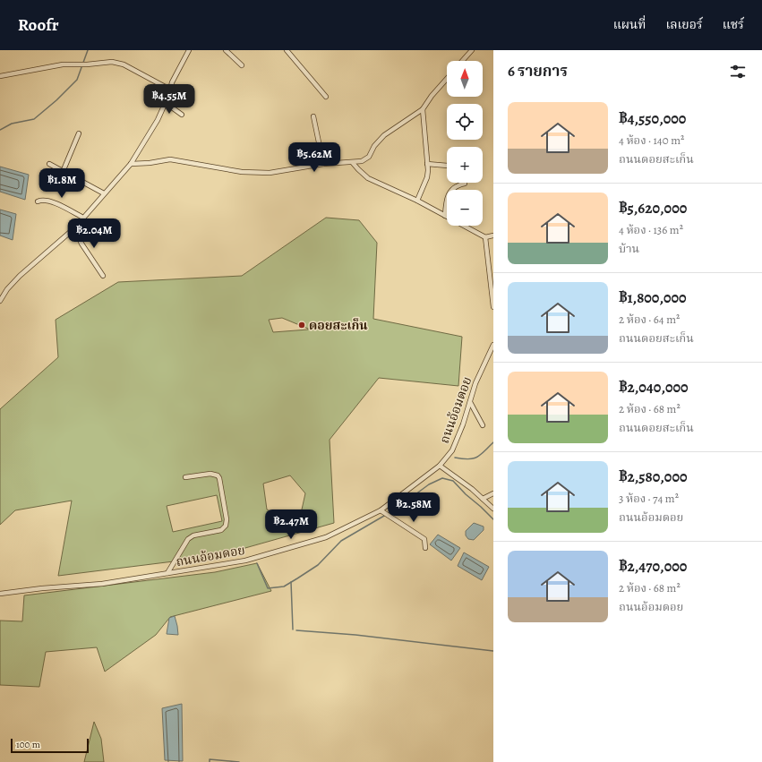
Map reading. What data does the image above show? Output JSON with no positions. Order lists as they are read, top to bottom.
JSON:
{
  "streets": {
    "street": ["ถนนอ้อมดอย"]
  },
  "places": ["ดอยสะเก็น"],
  "scale_bar": "100 m",
  "north": "top",
  "page": {
    "header": "Roofr",
    "nav": ["แผนที่", "เลเยอร์", "แชร์"],
    "heading": "6 รายการ",
    "map_buttons": ["+", "−"],
    "price": [
      "฿4.55M",
      "฿5.62M",
      "฿1.8M",
      "฿2.04M",
      "฿2.58M",
      "฿2.47M"
    ],
    "list": [
      {
        "name": "฿4,550,000",
        "note": "4 ห้อง · 140 m² · ถนนดอยสะเก็น"
      },
      {
        "name": "฿5,620,000",
        "note": "4 ห้อง · 136 m² · บ้าน"
      },
      {
        "name": "฿1,800,000",
        "note": "2 ห้อง · 64 m² · ถนนดอยสะเก็น"
      },
      {
        "name": "฿2,040,000",
        "note": "2 ห้อง · 68 m² · ถนนดอยสะเก็น"
      },
      {
        "name": "฿2,580,000",
        "note": "3 ห้อง · 74 m² · ถนนอ้อมดอย"
      },
      {
        "name": "฿2,470,000",
        "note": "2 ห้อง · 68 m² · ถนนอ้อมดอย"
      }
    ],
    "scale": "100 m"
  }
}
